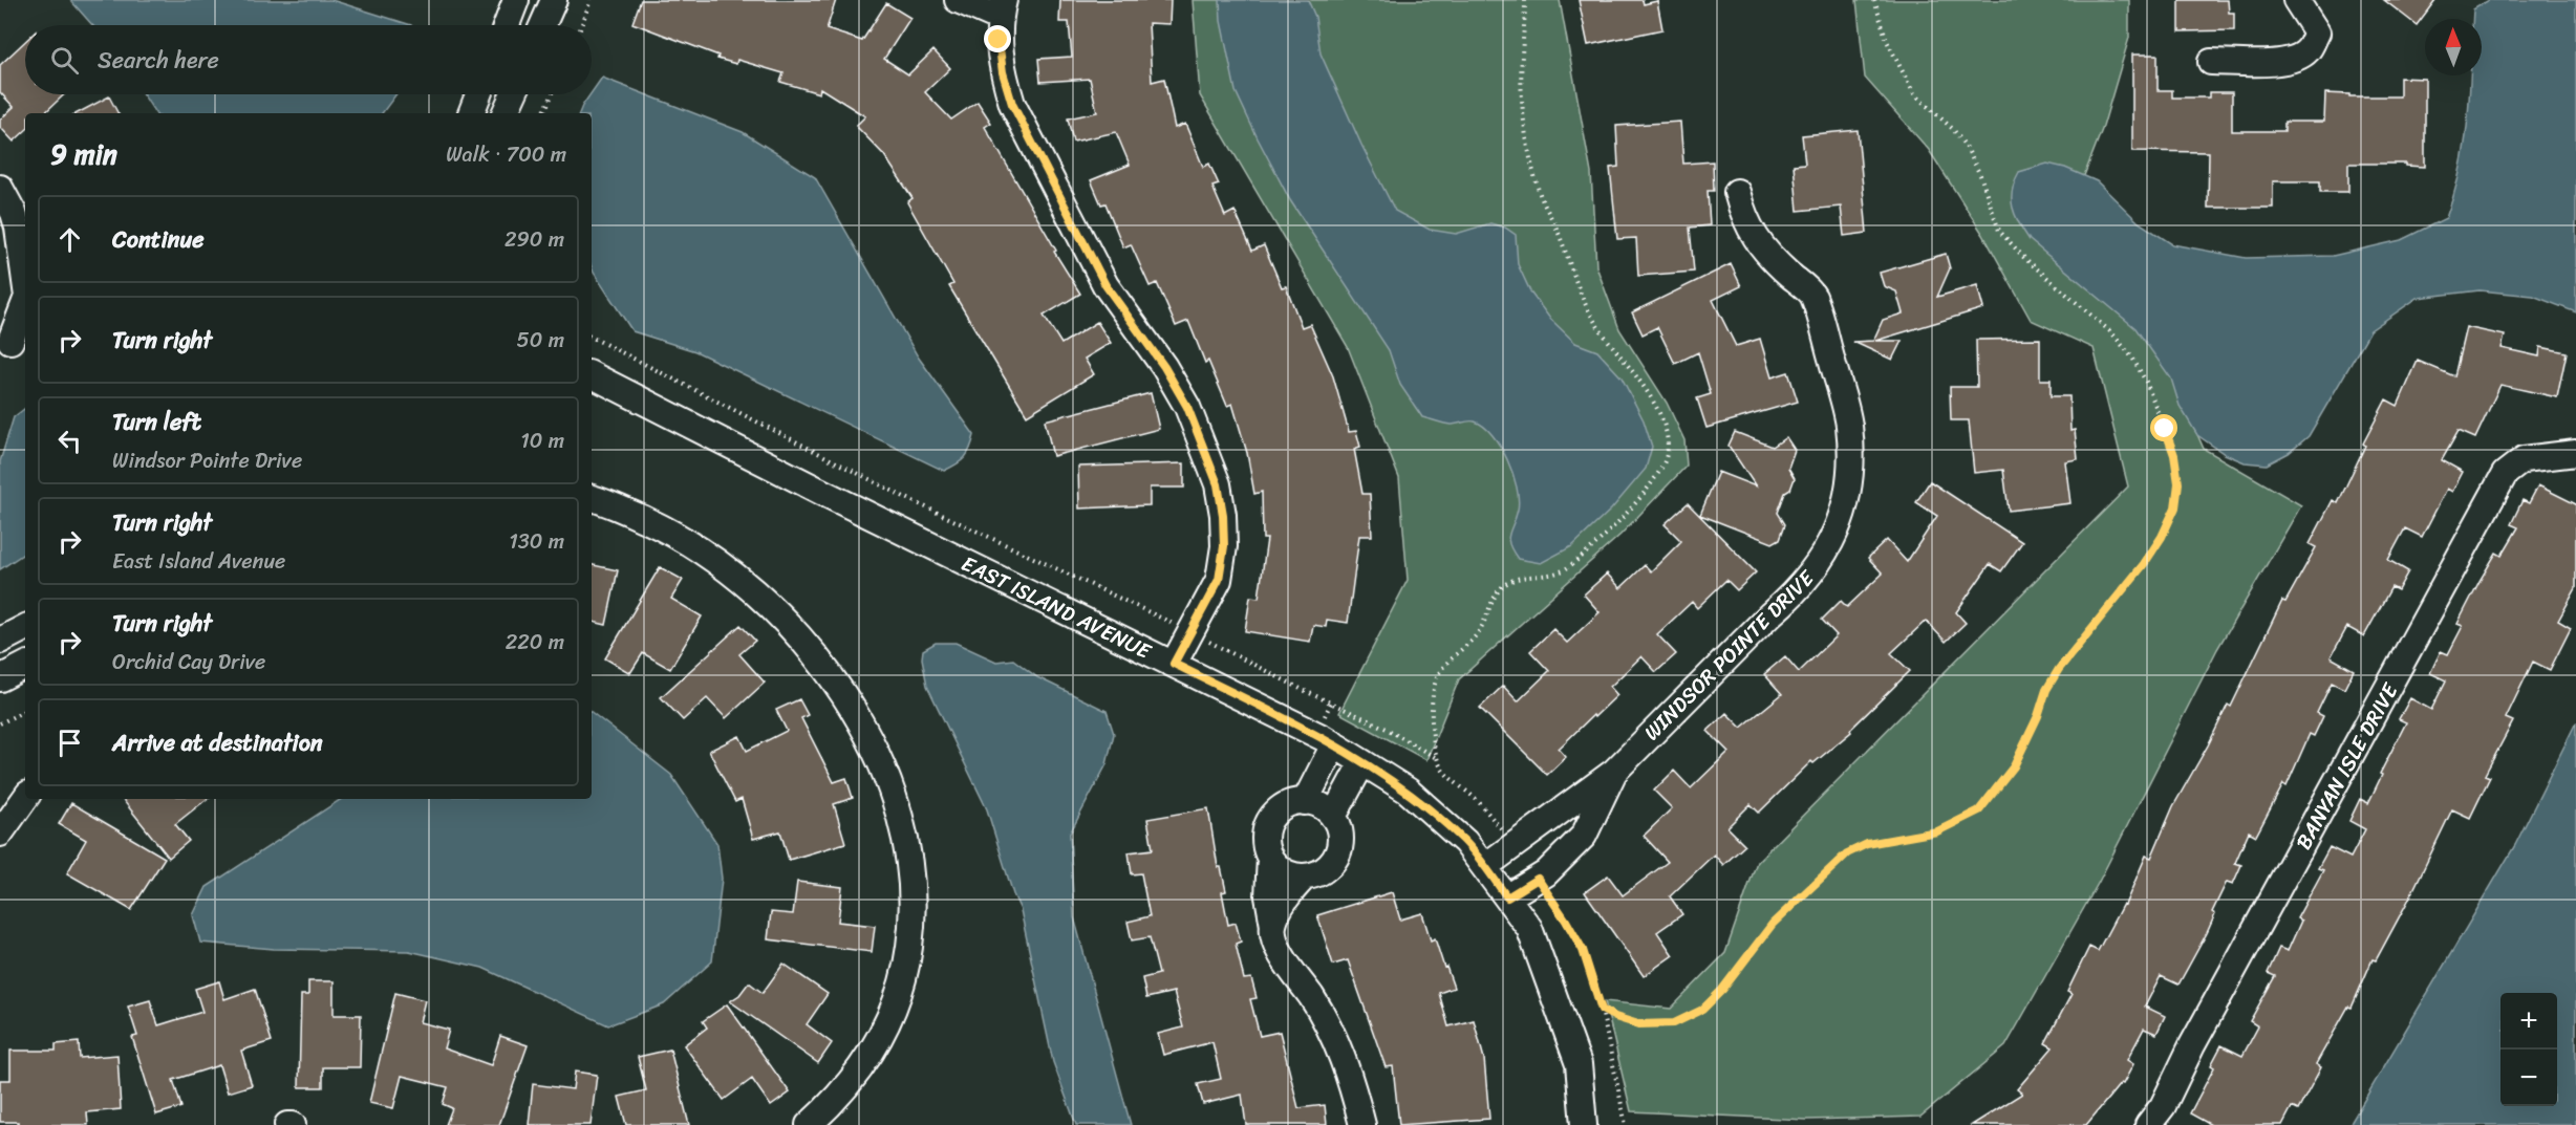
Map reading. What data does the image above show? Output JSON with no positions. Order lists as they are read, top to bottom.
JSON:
{
  "streets": {
    "street": ["EAST ISLAND AVENUE", "WINDSOR POINTE DRIVE", "BANYAN ISLE DRIVE"]
  },
  "crossings": [
    ["EAST ISLAND AVENUE", "WINDSOR POINTE DRIVE"]
  ],
  "north": "top",
  "page": {
    "search": "Search here",
    "heading": ["9 min", "Walk · 700 m"],
    "list": [
      ["Continue", "290 m"],
      ["Turn right", "50 m"],
      ["Turn left", "Windsor Pointe Drive", "10 m"],
      ["Turn right", "East Island Avenue", "130 m"],
      ["Turn right", "Orchid Cay Drive", "220 m"],
      "Arrive at destination"
    ],
    "map_buttons": ["+", "−"]
  }
}
